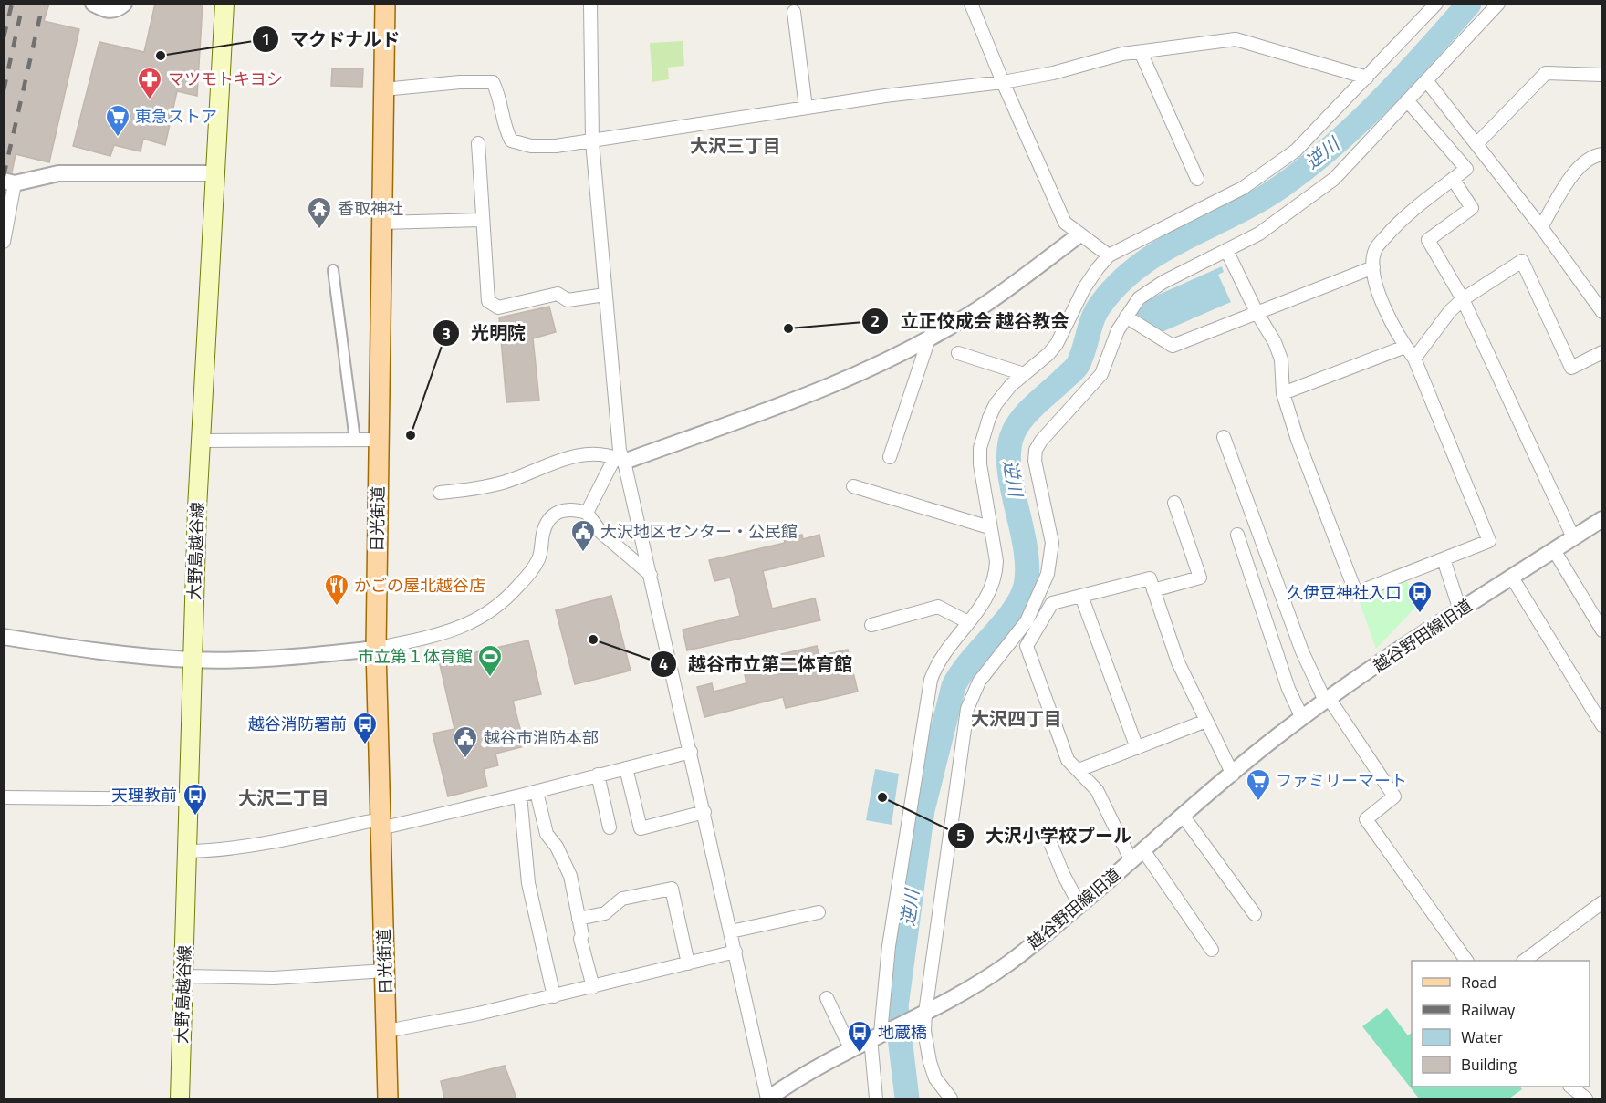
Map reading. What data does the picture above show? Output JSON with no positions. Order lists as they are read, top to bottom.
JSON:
{
  "streets": {
    "main road": ["日光街道", "大野島越谷線"],
    "street": ["越谷野田線旧道"]
  },
  "districts": ["大沢三丁目", "大沢四丁目", "大沢二丁目"],
  "water": ["逆川"],
  "places": {
    "other": [
      "マクドナルド",
      "立正佼成会 越谷教会",
      "光明院",
      "越谷市立第二体育館",
      "大沢小学校プール"
    ],
    "pharmacy": ["マツモトキヨシ"],
    "supermarket": ["東急ストア", "ファミリーマート"],
    "temple": ["香取神社"],
    "public building": ["大沢地区センター・公民館", "越谷市消防本部"],
    "restaurant": ["かごの屋北越谷店"],
    "bus stop": [
      "久伊豆神社入口",
      "越谷消防署前",
      "天理教前",
      "地蔵橋"
    ],
    "sports": ["市立第１体育館"]
  },
  "legend": [
    "Road",
    "Railway",
    "Water",
    "Building"
  ]
}
